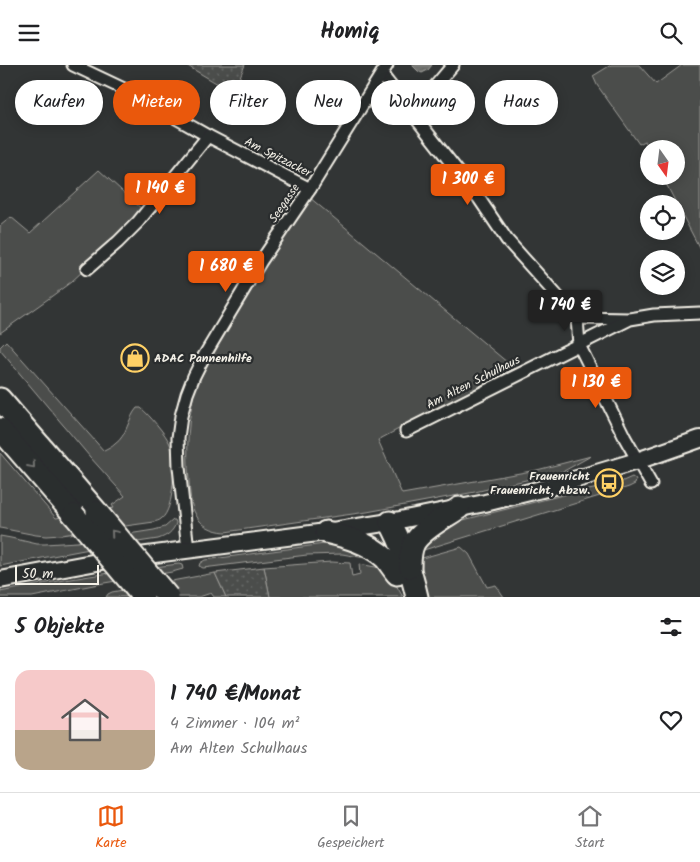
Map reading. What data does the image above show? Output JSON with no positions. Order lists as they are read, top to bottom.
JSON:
{
  "streets": {
    "street": ["Am Spitzacker", "Seegasse", "Am Alten Schulhaus"]
  },
  "crossings": [
    ["Am Spitzacker", "Seegasse"]
  ],
  "places": {
    "shop": ["ADAC Pannenhilfe"],
    "bus stop": ["Frauenricht Frauenricht, Abzw."]
  },
  "scale_bar": "50 m",
  "north": "bottom",
  "page": {
    "header": "Homiq",
    "chip": [
      "Kaufen",
      "Mieten",
      "Filter",
      "Neu",
      "Wohnung",
      "Haus"
    ],
    "price": [
      "1 300 €",
      "1 140 €",
      "1 680 €",
      "1 740 €",
      "1 130 €"
    ],
    "scale": "50 m",
    "heading": "5 Objekte",
    "list": [
      {
        "name": "1 740 €/Monat",
        "note": "4 Zimmer · 104 m² · Am Alten Schulhaus"
      }
    ],
    "tabs": ["Karte", "Gespeichert", "Start"]
  }
}
